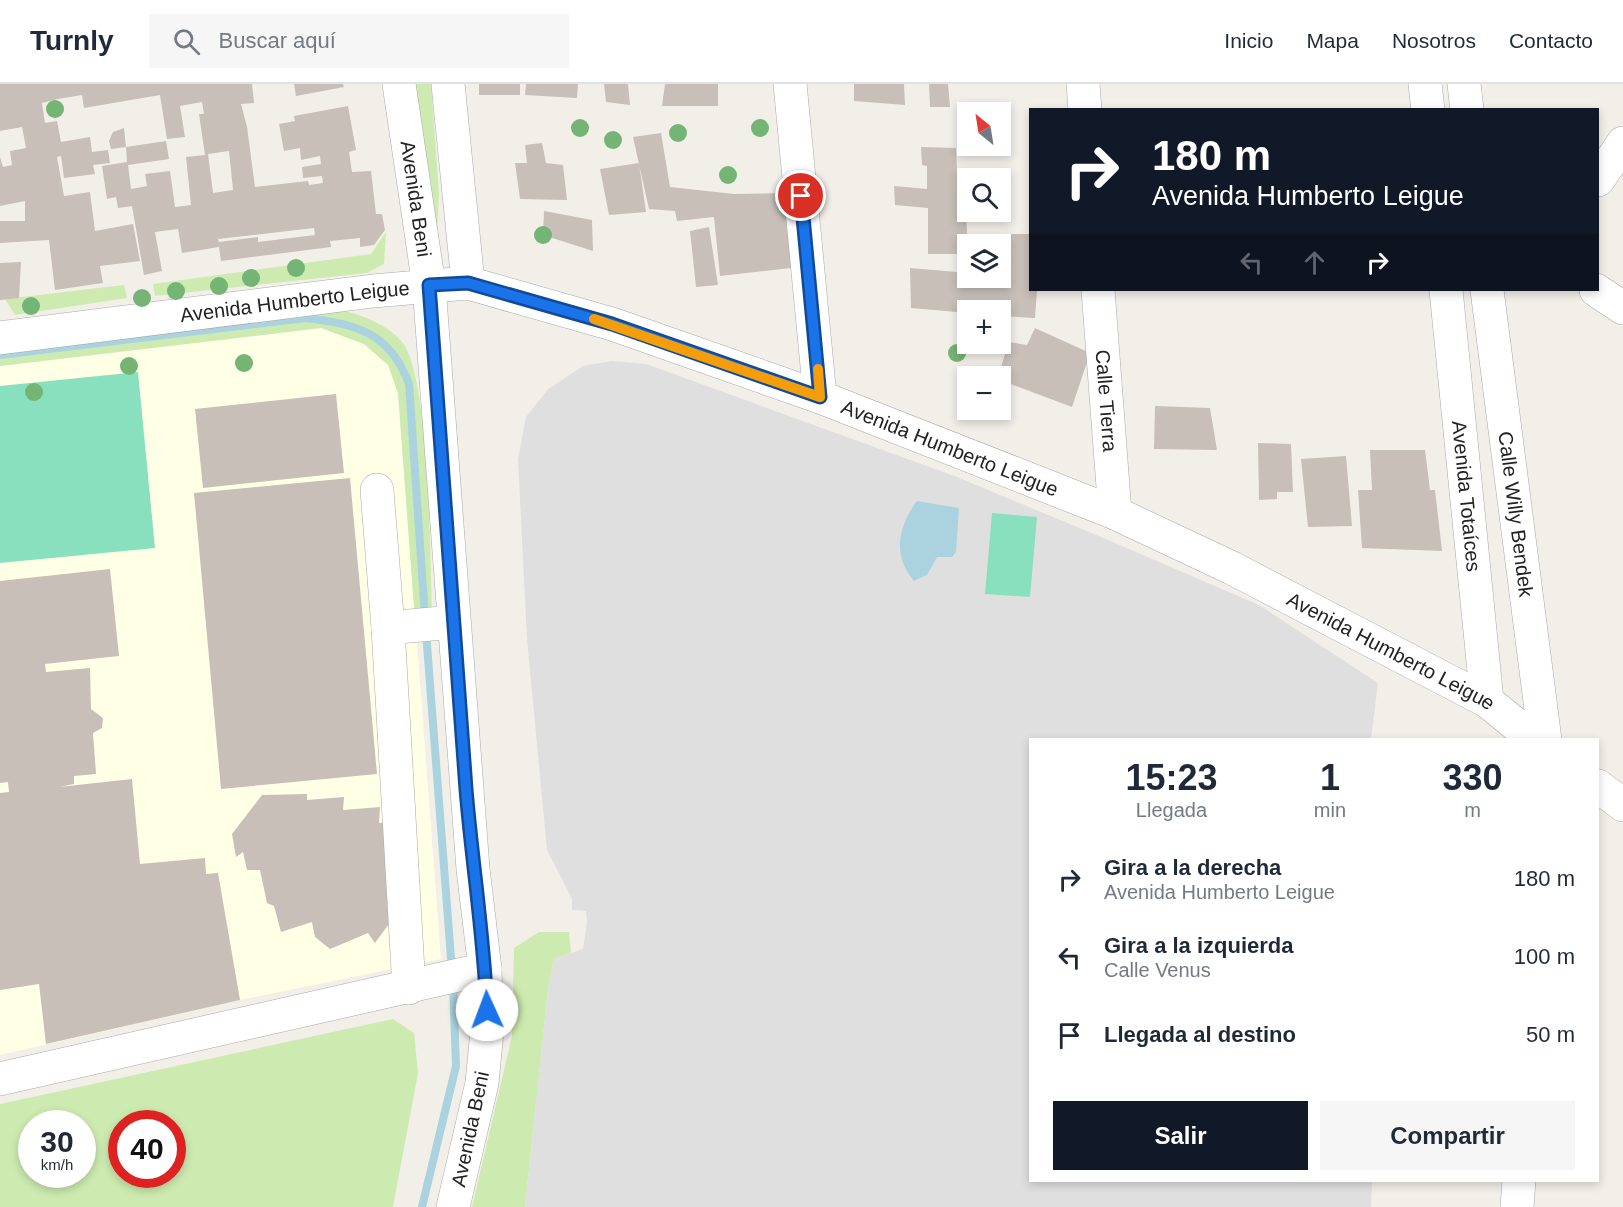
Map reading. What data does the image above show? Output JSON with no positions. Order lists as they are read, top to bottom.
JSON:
{
  "streets": {
    "street": [
      "Avenida Beni",
      "Avenida Humberto Leigue",
      "Calle Tierra",
      "Avenida Totaíces",
      "Calle Willy Bendek"
    ]
  },
  "crossings": [
    ["Avenida Beni", "Avenida Humberto Leigue"],
    ["Avenida Humberto Leigue", "Calle Tierra"],
    ["Avenida Humberto Leigue", "Avenida Totaíces"]
  ],
  "north": "top left",
  "page": {
    "header": "Turnly",
    "search": "Buscar aquí",
    "nav": [
      "Inicio",
      "Mapa",
      "Nosotros",
      "Contacto"
    ],
    "map_buttons": ["+", "−"],
    "turn": ["180 m", "Avenida Humberto Leigue"],
    "eta": [
      "15:23",
      "Llegada",
      "1",
      "min",
      "330",
      "m"
    ],
    "list": [
      {
        "name": "Gira a la derecha",
        "note": "Avenida Humberto Leigue",
        "value": "180 m"
      },
      {
        "name": "Gira a la izquierda",
        "note": "Calle Venus",
        "value": "100 m"
      },
      {
        "name": "Llegada al destino",
        "value": "50 m"
      }
    ],
    "buttons": ["Salir", "Compartir"],
    "speed": "30 km/h",
    "limit": "40"
  }
}
